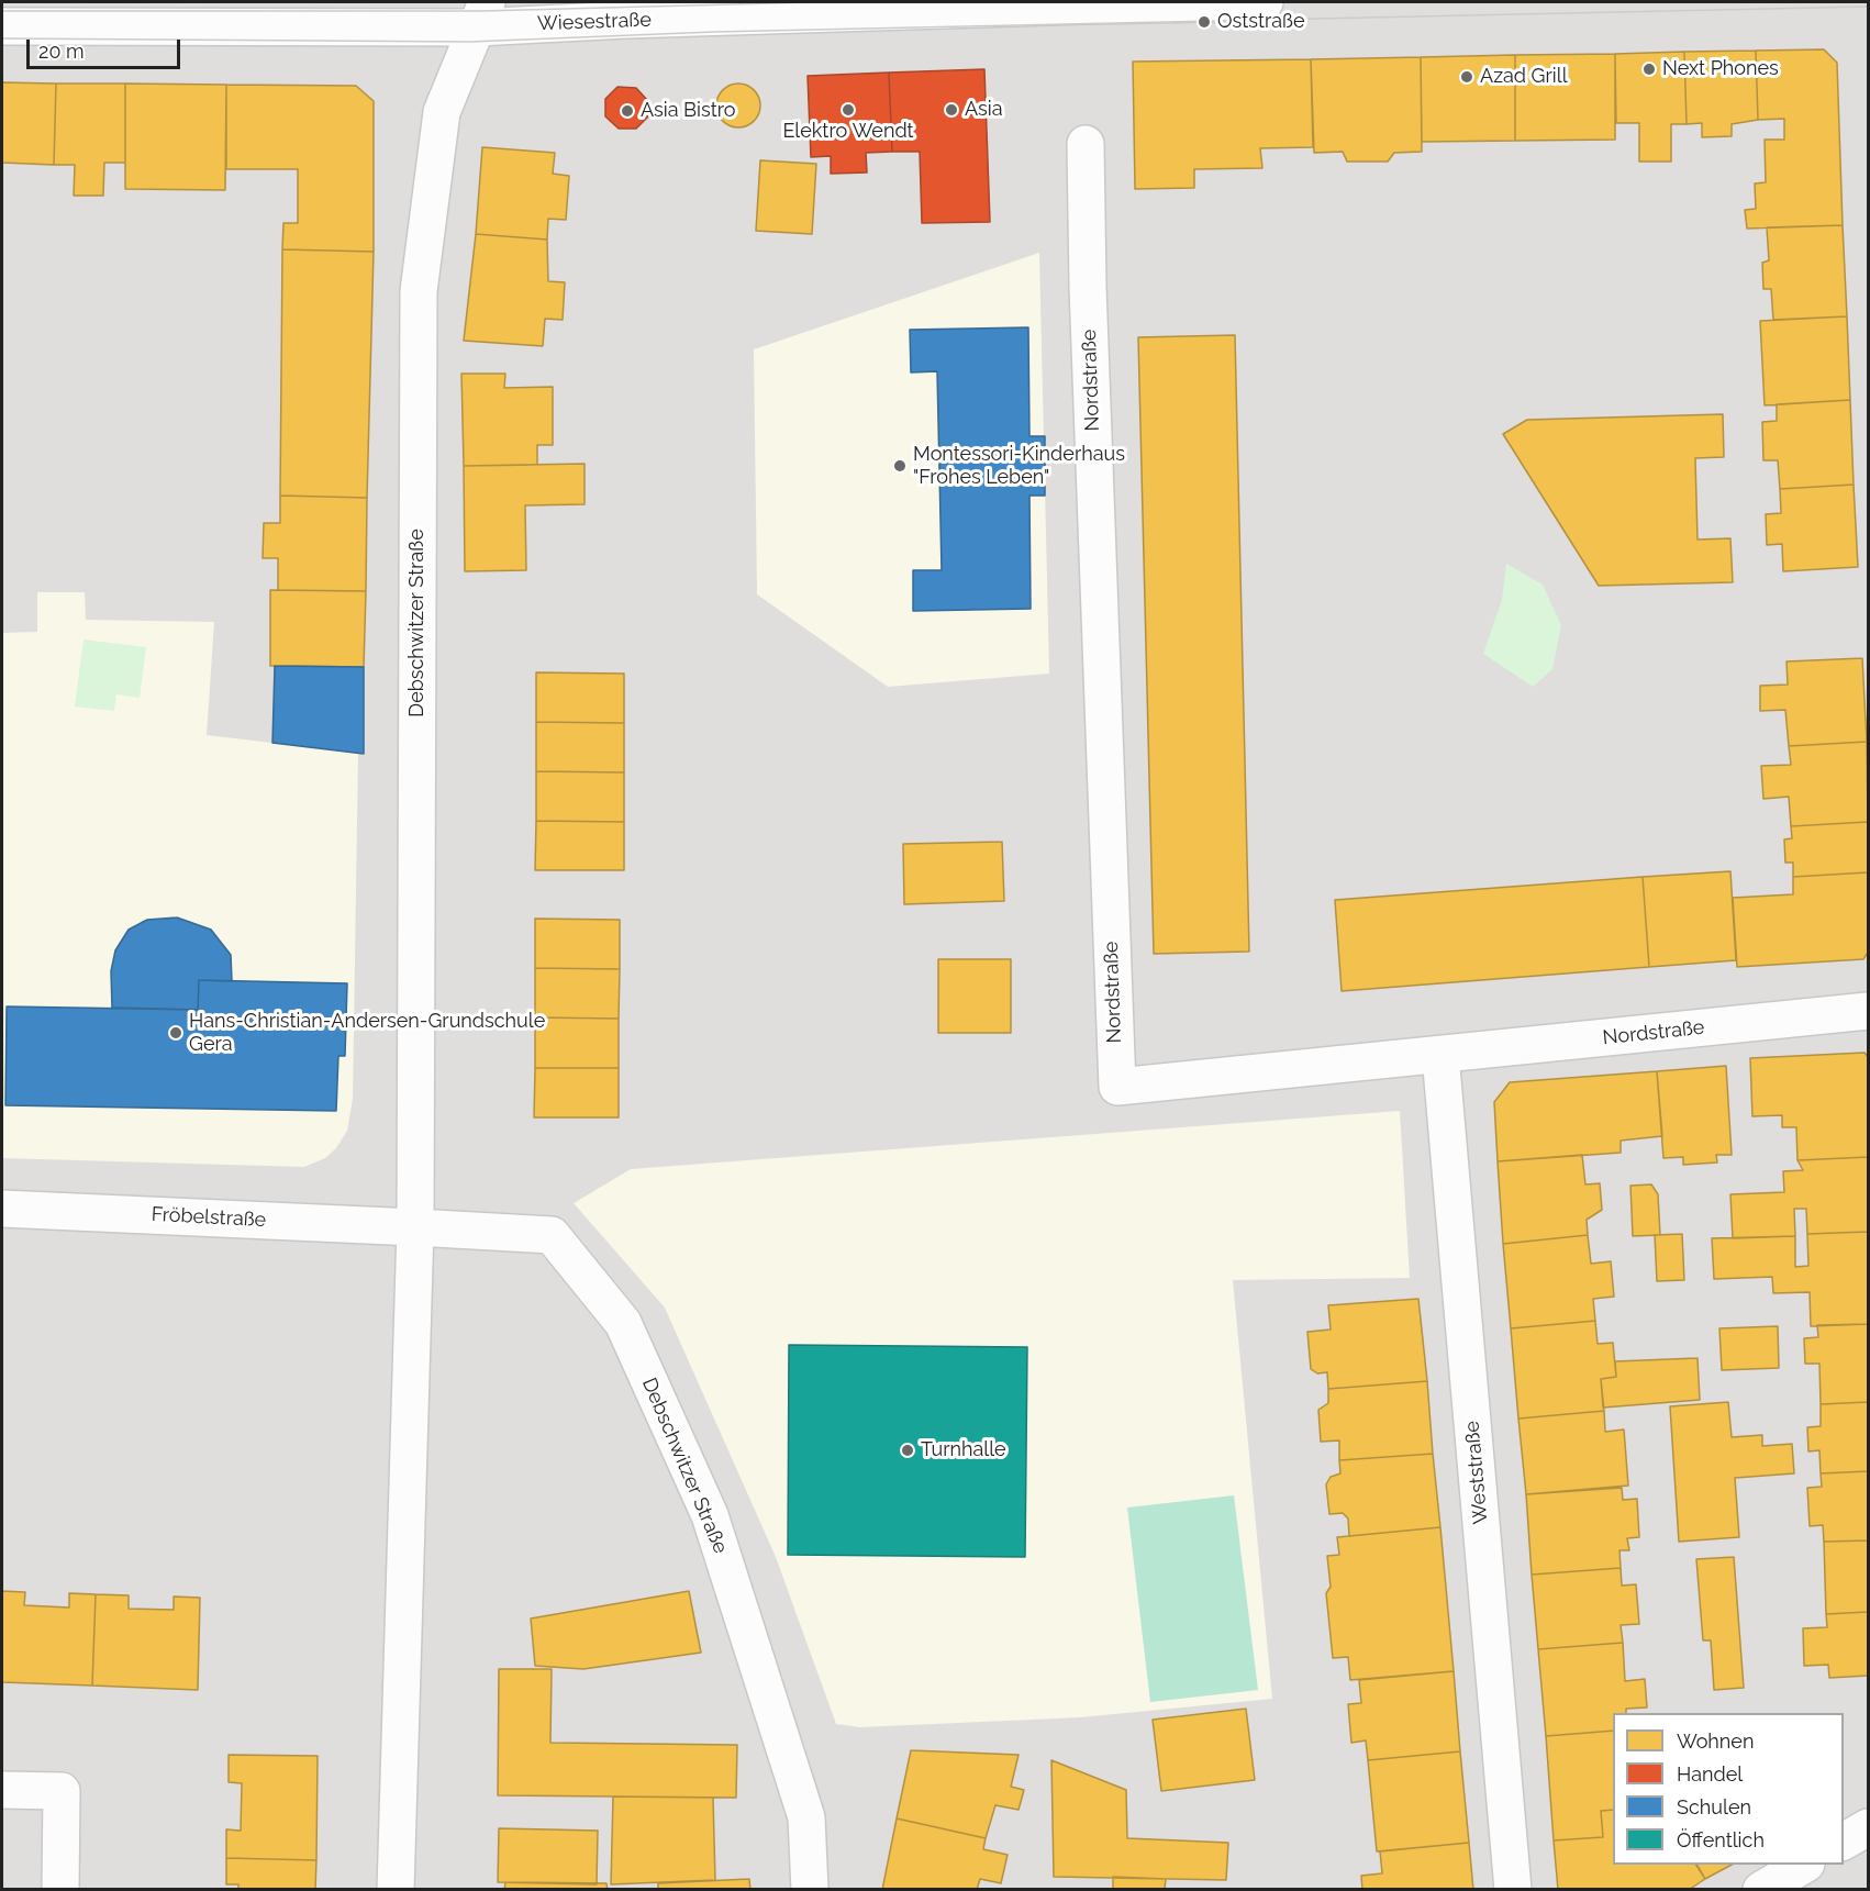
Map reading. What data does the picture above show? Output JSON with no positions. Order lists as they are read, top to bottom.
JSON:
{
  "streets": {
    "street": [
      "Wiesestraße",
      "Nordstraße",
      "Debschwitzer Straße",
      "Fröbelstraße",
      "Weststraße"
    ]
  },
  "crossings": [
    ["Wiesestraße", "Debschwitzer Straße"],
    ["Nordstraße", "Weststraße"],
    ["Debschwitzer Straße", "Fröbelstraße"]
  ],
  "places": [
    "Oststraße",
    "Next Phones",
    "Azad Grill",
    "Elektro Wendt",
    "Asia",
    "Asia Bistro",
    "Montessori-Kinderhaus \"Frohes Leben\"",
    "Hans-Christian-Andersen-Grundschule Gera",
    "Turnhalle"
  ],
  "legend": [
    "Wohnen",
    "Handel",
    "Schulen",
    "Öffentlich"
  ],
  "scale_bar": "20 m"
}
